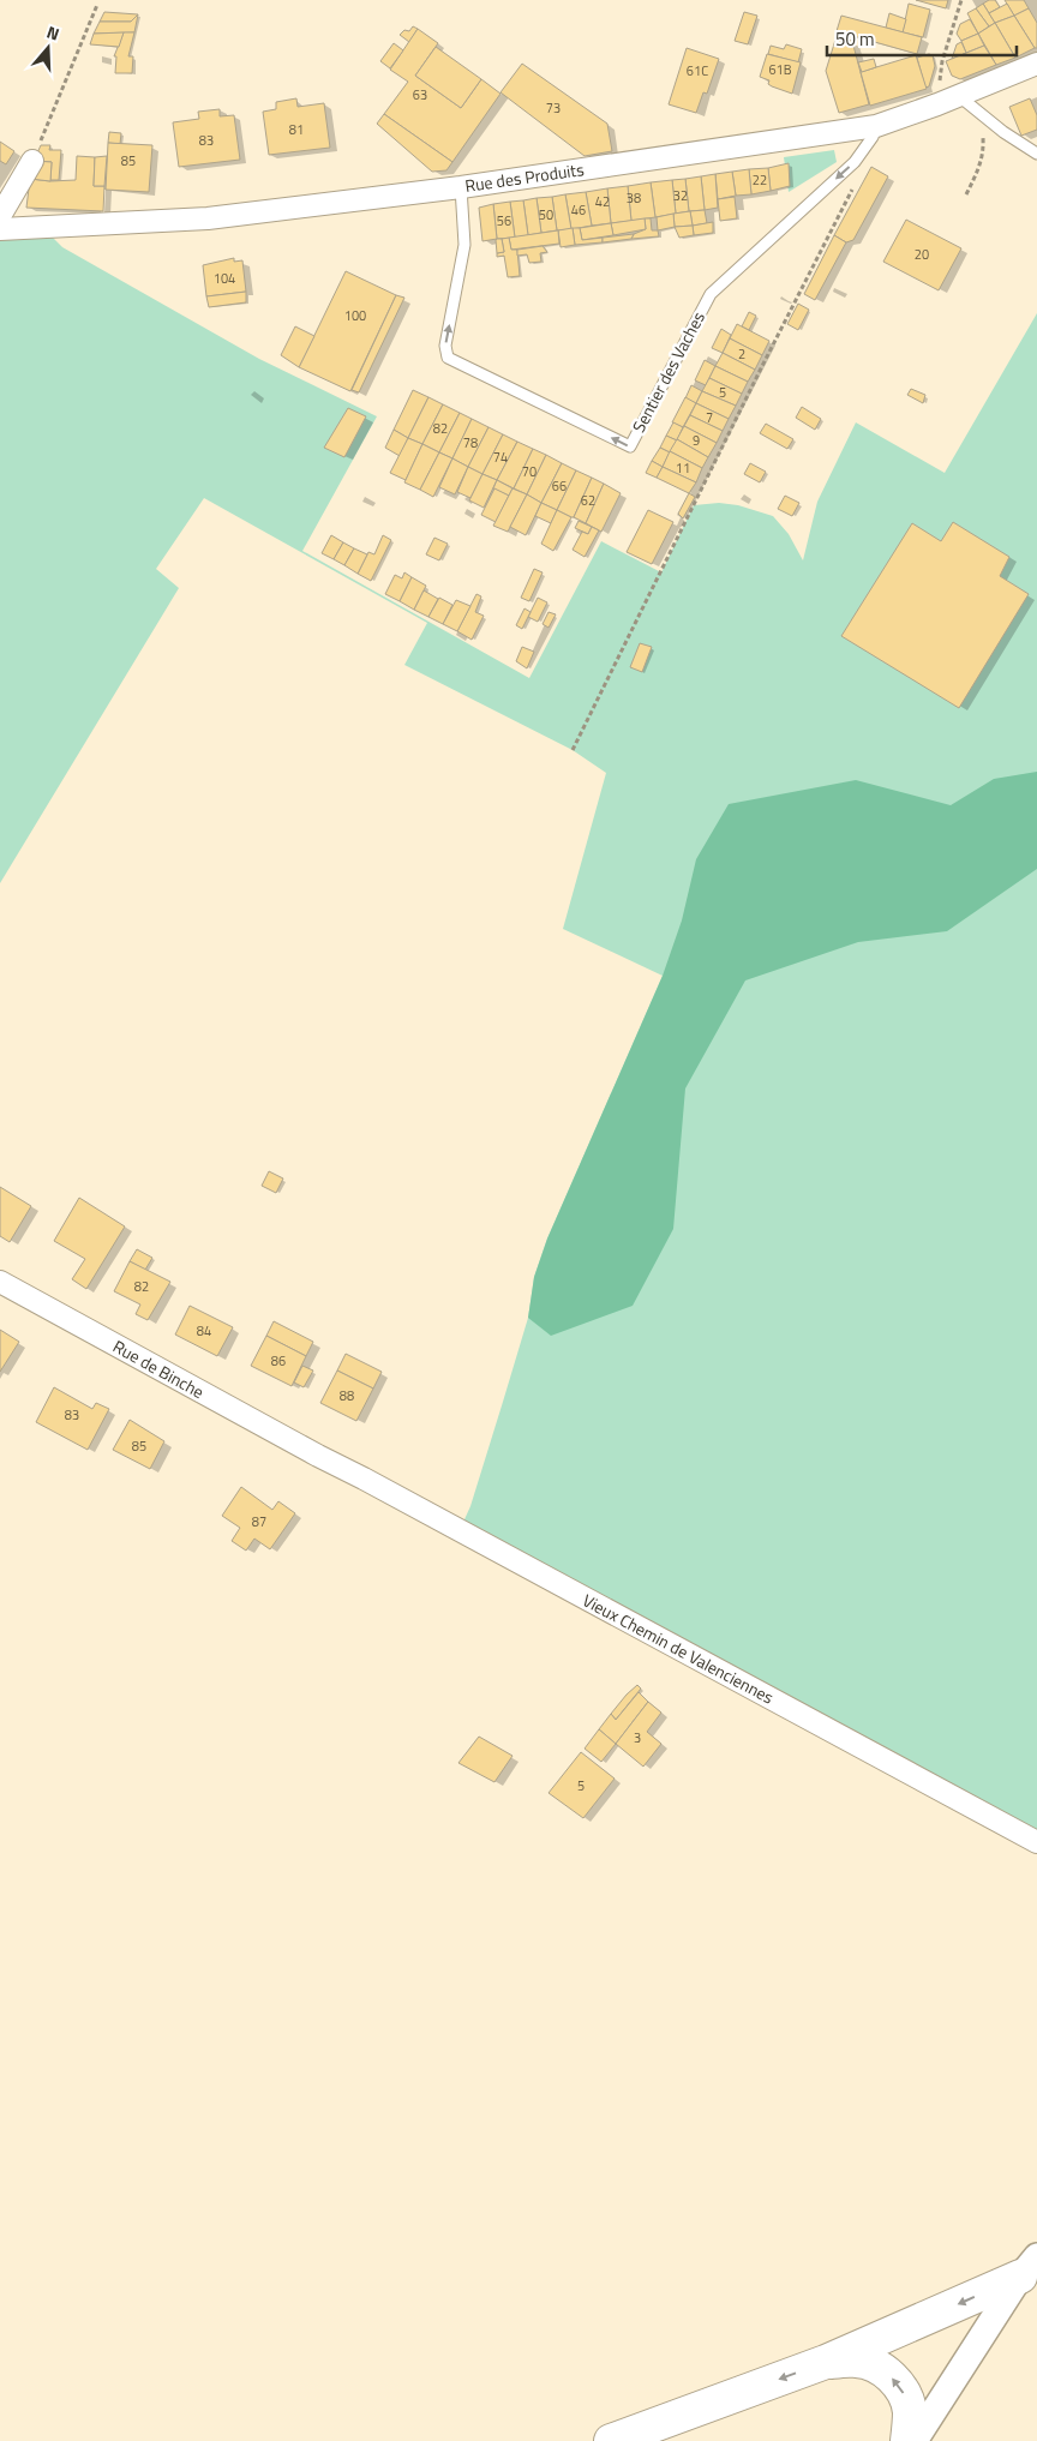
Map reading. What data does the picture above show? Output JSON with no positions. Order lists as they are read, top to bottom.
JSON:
{
  "streets": {
    "street": ["Rue des Produits", "Rue de Binche", "Vieux Chemin de Valenciennes"],
    "lane": ["Sentier des Vaches"]
  },
  "crossings": [
    ["Rue des Produits", "Sentier des Vaches"],
    ["Rue de Binche", "Vieux Chemin de Valenciennes"]
  ],
  "house_numbers": [
    "61B",
    "61C",
    "63",
    "73",
    "81",
    "83",
    "85",
    "22",
    "32",
    "38",
    "42",
    "46",
    "50",
    "56",
    "20",
    "104",
    "100",
    "2",
    "5",
    "7",
    "82",
    "9",
    "78",
    "74",
    "11",
    "70",
    "66",
    "62",
    "82",
    "84",
    "86",
    "88",
    "83",
    "85",
    "87",
    "3",
    "5"
  ],
  "scale_bar": "50 m",
  "north": "top"
}
